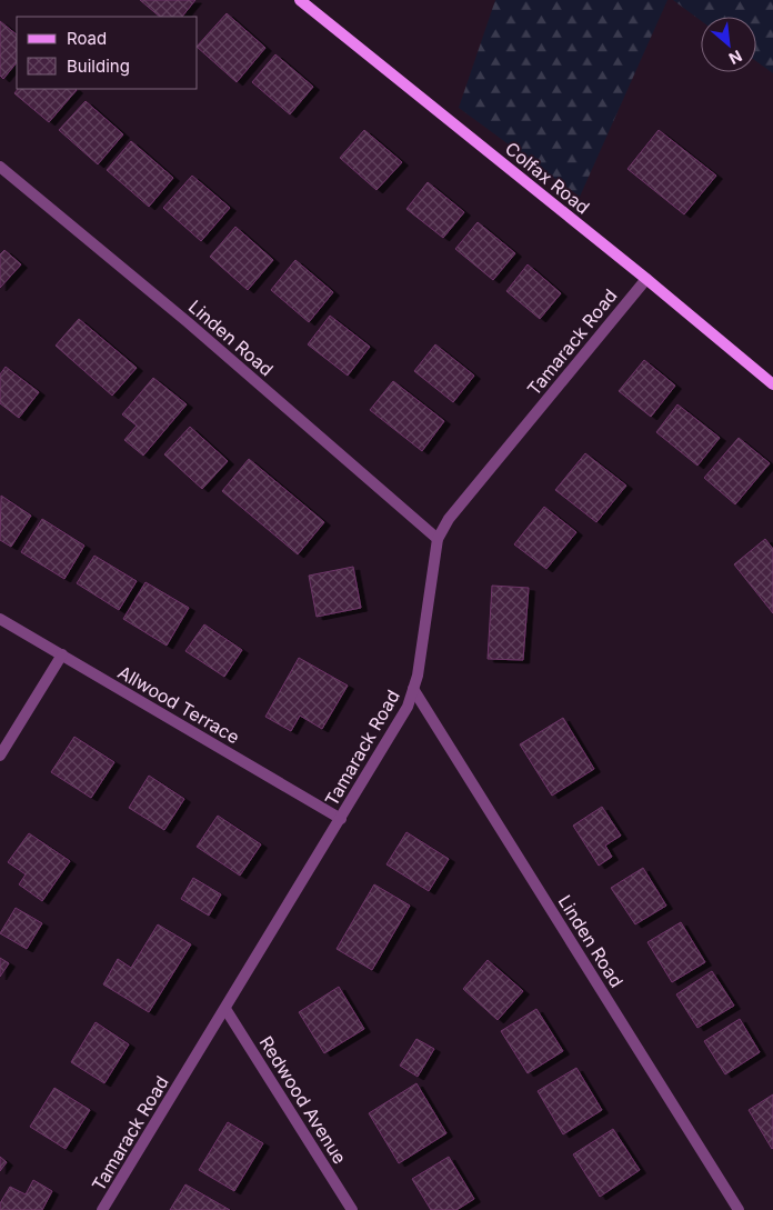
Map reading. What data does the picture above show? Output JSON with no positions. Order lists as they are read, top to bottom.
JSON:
{
  "streets": {
    "main road": ["Colfax Road"],
    "street": [
      "Linden Road",
      "Tamarack Road",
      "Allwood Terrace",
      "Redwood Avenue"
    ]
  },
  "crossings": [
    ["Colfax Road", "Tamarack Road"],
    ["Linden Road", "Tamarack Road"],
    ["Tamarack Road", "Allwood Terrace"],
    ["Tamarack Road", "Redwood Avenue"]
  ],
  "legend": ["Road", "Building"],
  "north": "bottom right"
}
